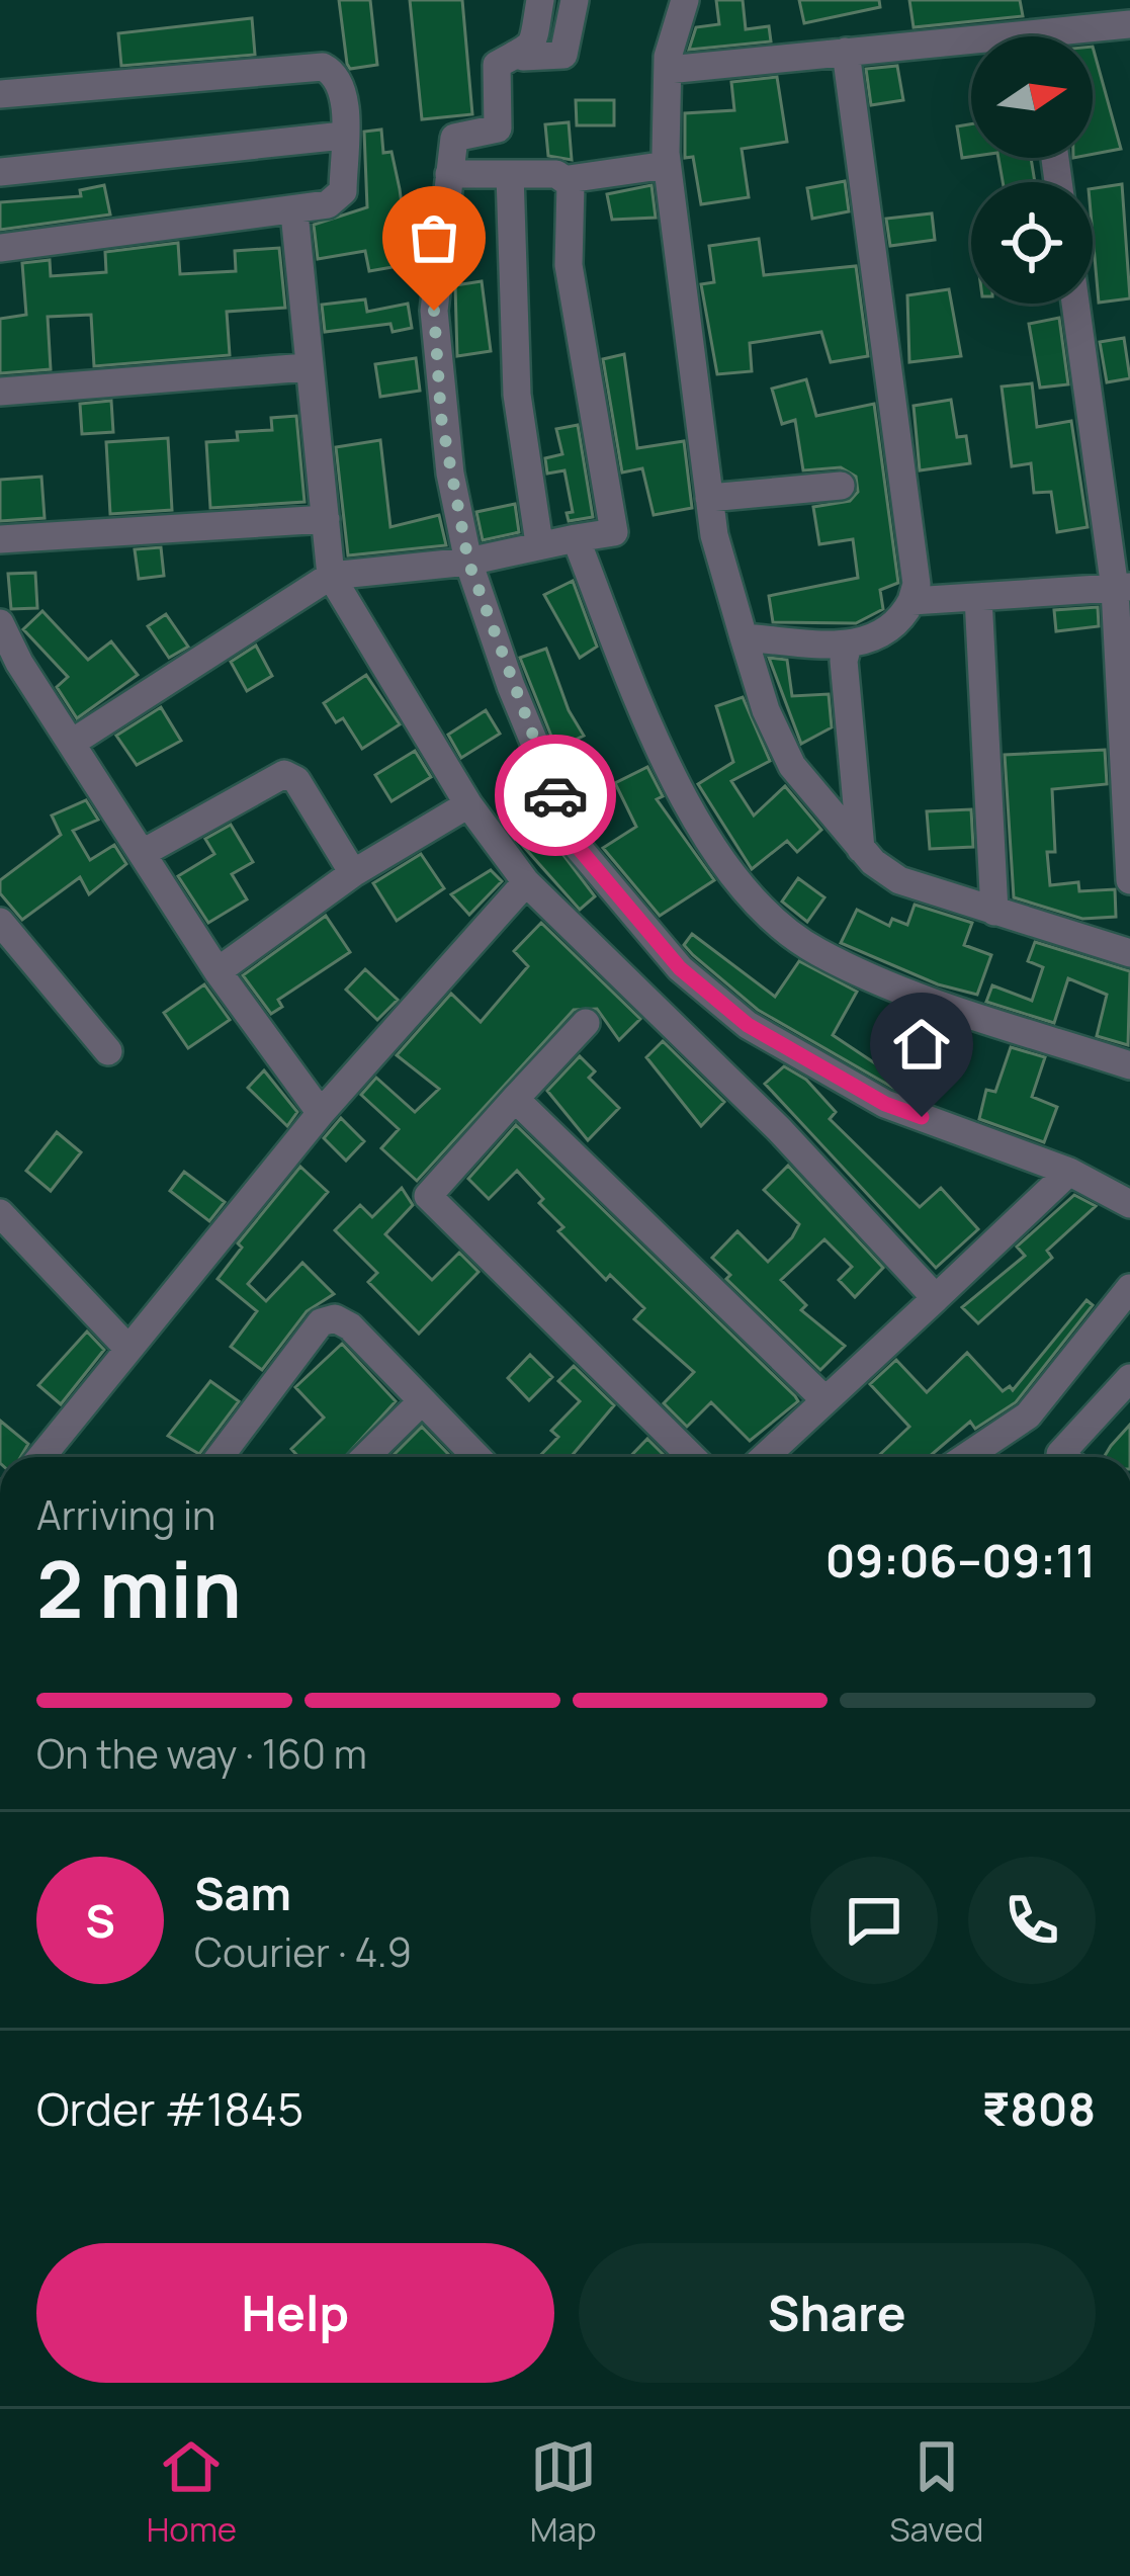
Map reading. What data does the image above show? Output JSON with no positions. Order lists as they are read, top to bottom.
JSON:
{
  "north": "right",
  "page": {
    "heading": ["2 min", "Arriving in", "09:06–09:11"],
    "panel": [
      "Sam",
      "Courier · 4.9",
      "Order #1845",
      "₹808"
    ],
    "bar": "On the way · 160 m",
    "round": "S",
    "buttons": ["Help", "Share"],
    "tabs": ["Home", "Map", "Saved"]
  }
}
